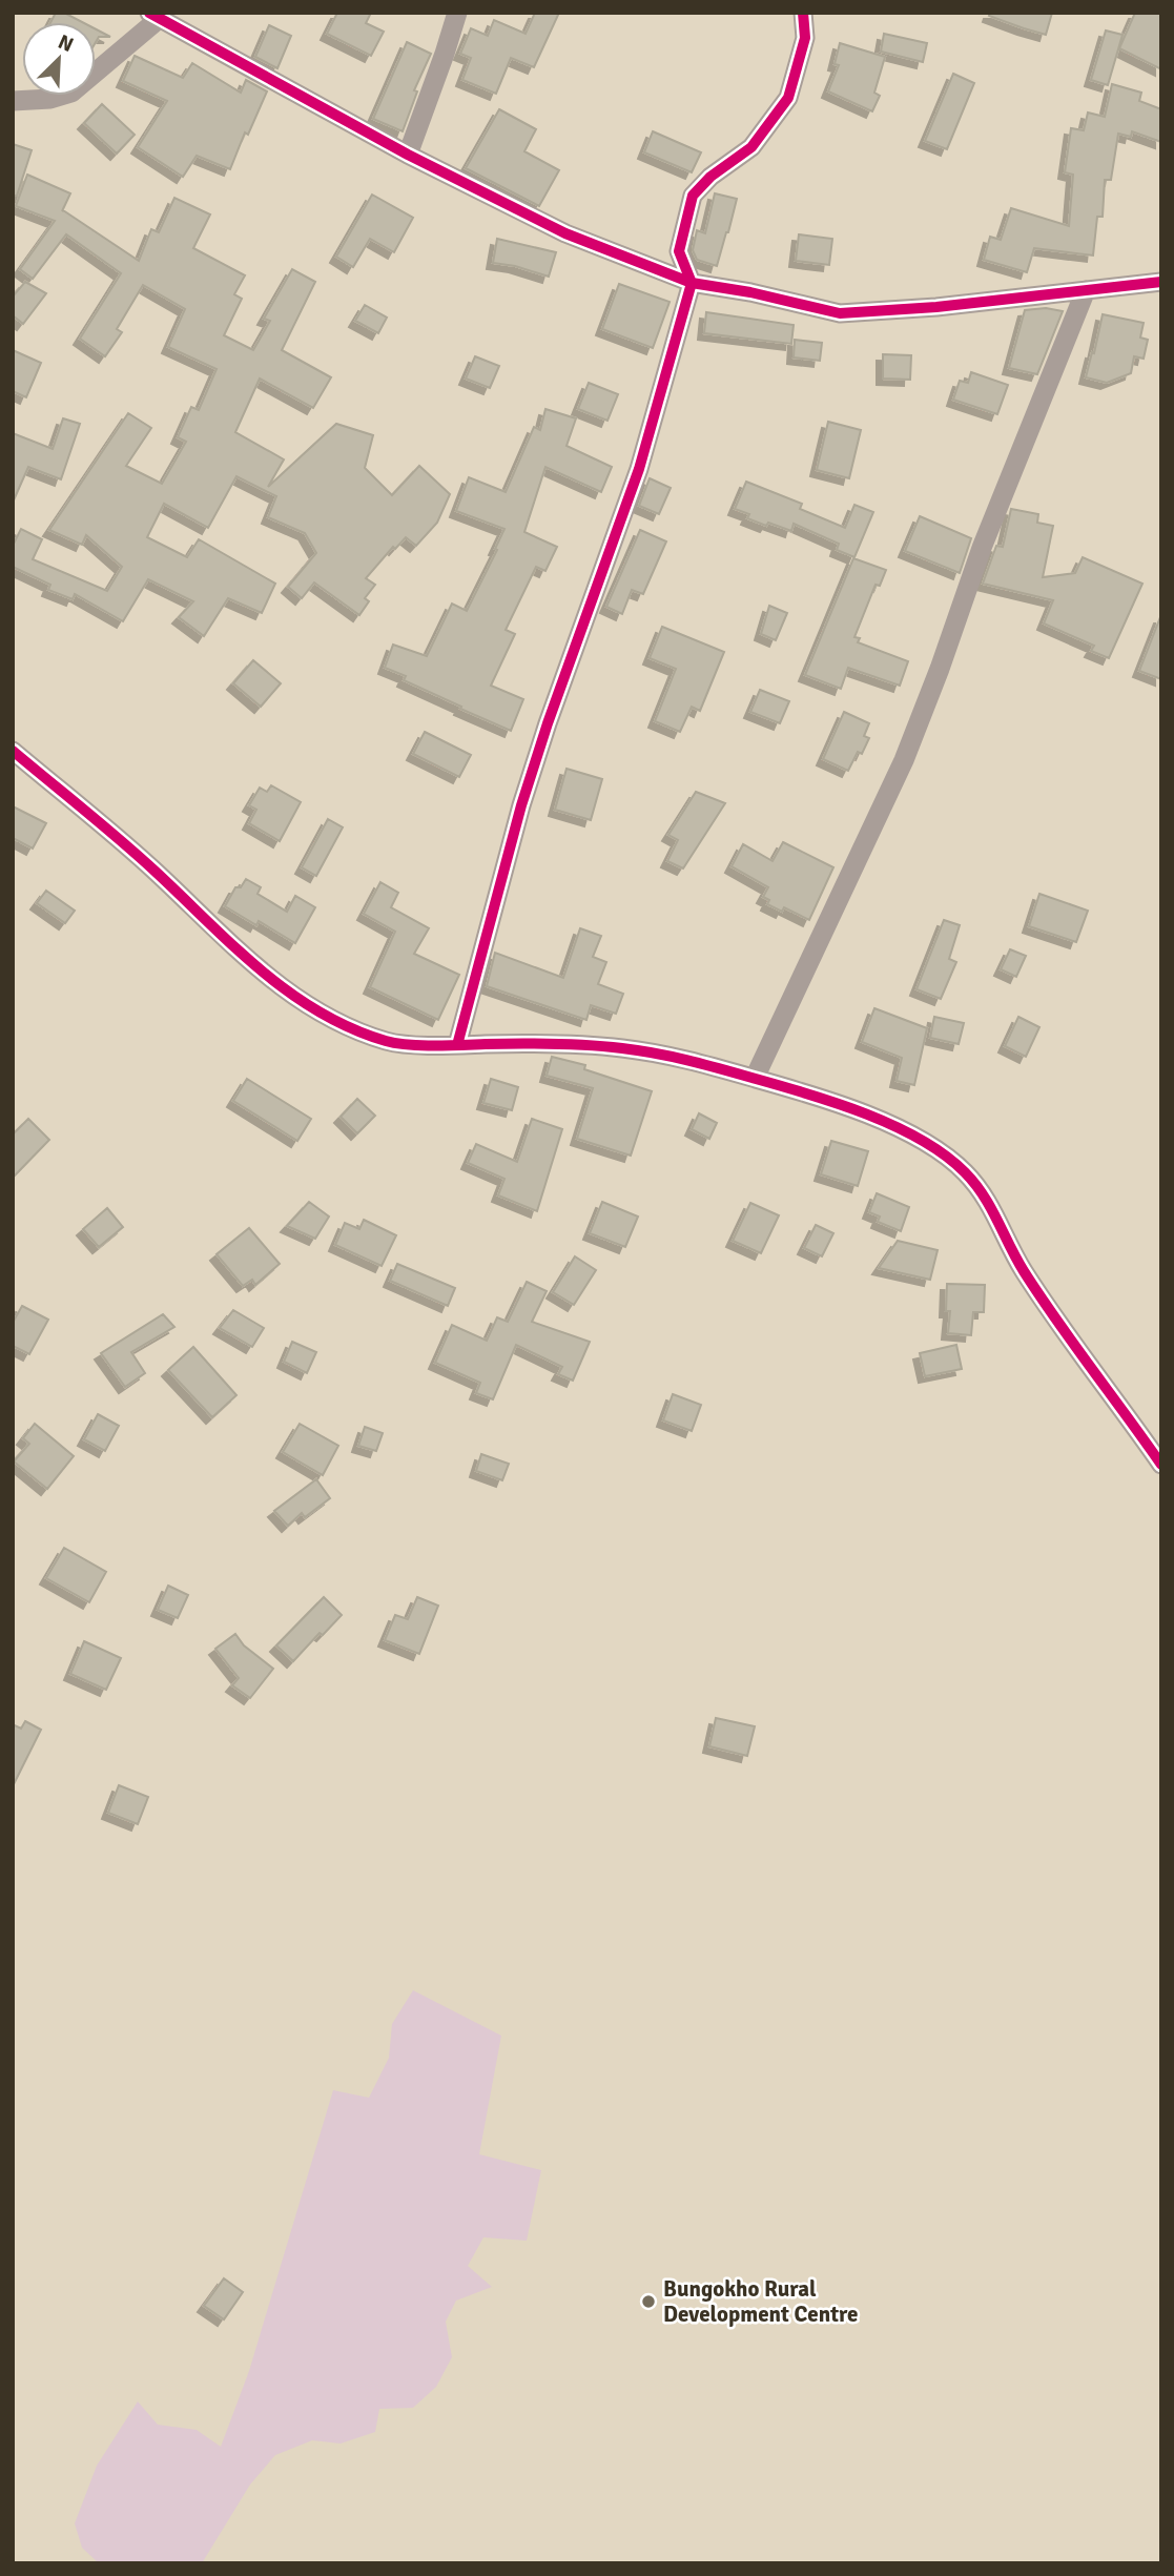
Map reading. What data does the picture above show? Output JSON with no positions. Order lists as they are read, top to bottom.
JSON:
{
  "places": ["Bungokho Rural Development Centre"],
  "north": "top right"
}
